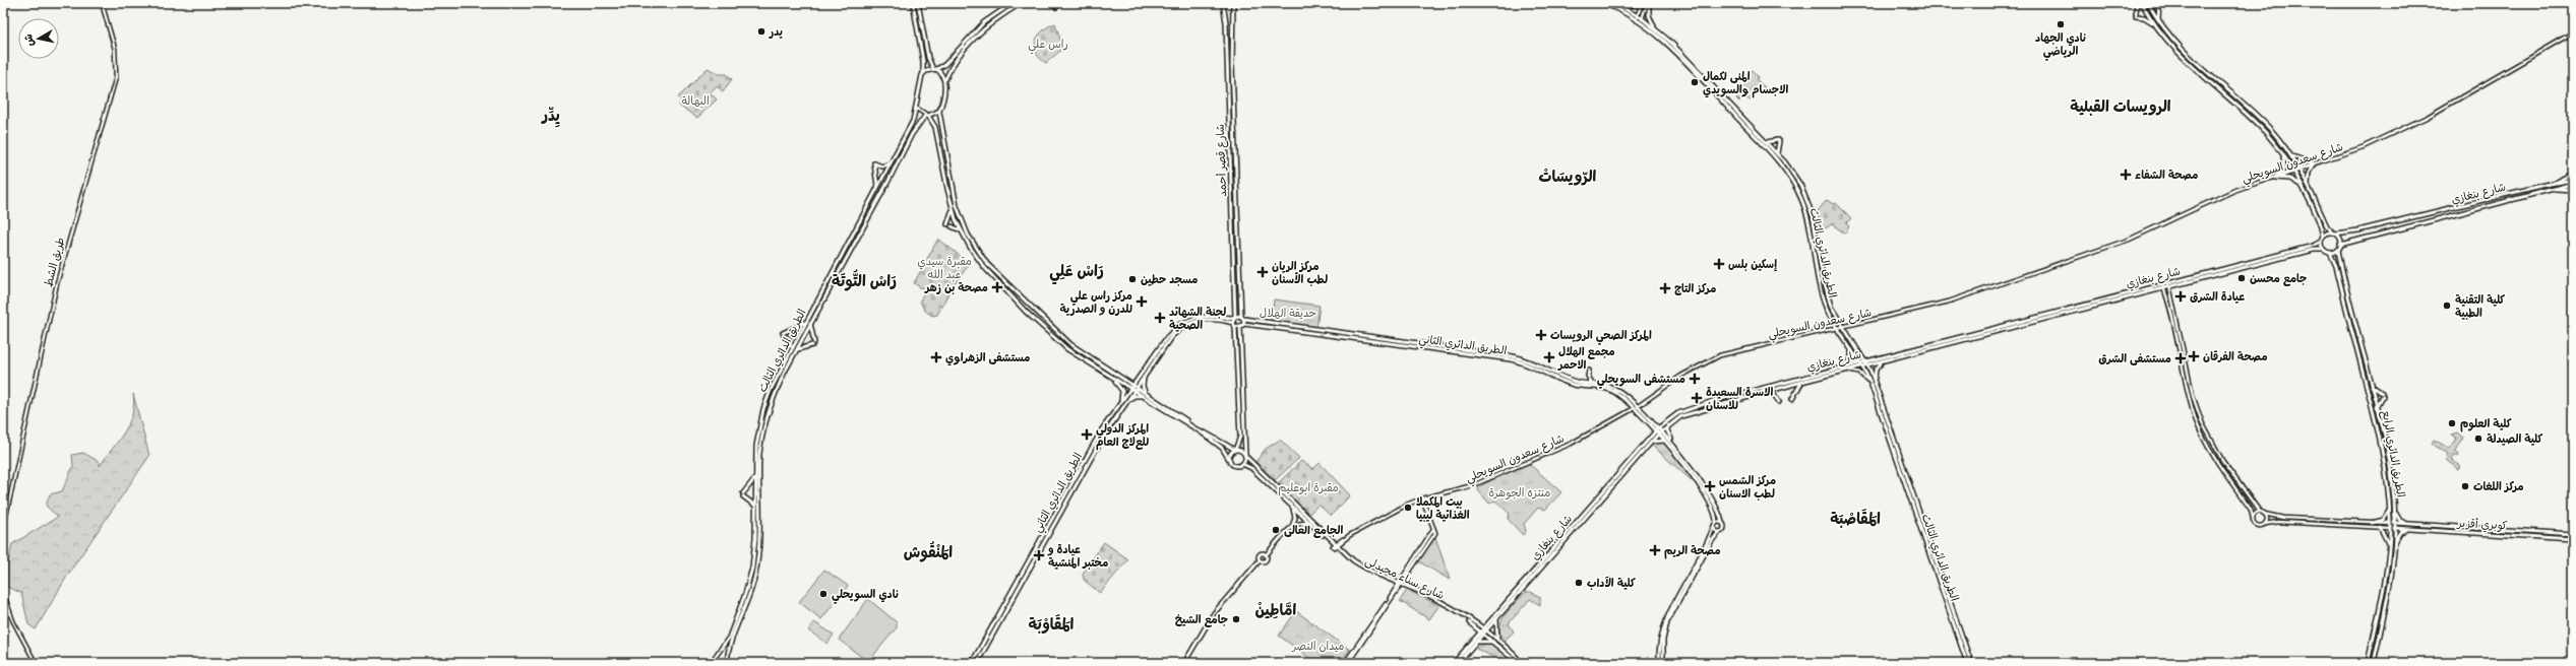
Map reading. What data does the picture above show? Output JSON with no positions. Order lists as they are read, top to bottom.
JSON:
{
  "streets": {
    "main road": [
      "شارع قصر أحمد",
      "شارع سعدون السويحلي",
      "شارع بنغازي",
      "الطريق الدائري الثالث",
      "طريق الشط",
      "الطريق الدائري الثاني",
      "الطريق الدائري الرابع",
      "كوبري أقزير",
      "شارع سناء محيدلى"
    ]
  },
  "crossings": [
    ["شارع قصر أحمد", "الطريق الدائري الثاني"],
    ["شارع سعدون السويحلي", "الطريق الدائري الثالث"],
    ["شارع سعدون السويحلي", "الطريق الدائري الثاني"],
    ["شارع سعدون السويحلي", "شارع سناء محيدلى"],
    ["شارع بنغازي", "الطريق الدائري الثالث"],
    ["شارع بنغازي", "الطريق الدائري الرابع"],
    ["الطريق الدائري الرابع", "كوبري أقزير"]
  ],
  "districts": [
    "الرويسات القبلية",
    "يِدِّر",
    "الرّويسَاتْ",
    "رَاسْ عَلِي",
    "رَاسْ التُّوتَة",
    "المَقَاصْبَة",
    "المَنْقُوش",
    "امَّاطِينْ",
    "المَقَاوْبَة"
  ],
  "parks": [
    "راس علي",
    "البهالة",
    "مقبرة سيدي عبد الله",
    "حديقة الهلال",
    "مقبرة ابوعليم",
    "منتزه الجوهرة",
    "ميدان النصر"
  ],
  "places": {
    "other": [
      "نادي الجهاد الرياضي",
      "يدر",
      "المنى لكمال الاجسام والسويدي",
      "جامع محسن",
      "مسجد حطين",
      "كلية التقنية الطبية",
      "كلية العلوم",
      "كلية الصيدلة",
      "مركز اللغات",
      "بيت المكملا الغذائية ليبيا",
      "الجامع العالى",
      "كلية الآداب",
      "نادي السويحلي",
      "جامع الشيخ"
    ],
    "health": [
      "مصحة الشفاء",
      "إسكين بلس",
      "مركز الريان لطب الأسنان",
      "مصحة بن زهر",
      "مركز التاج",
      "عيادة الشرق",
      "مركز راس علي للدرن و الصدرية",
      "لجنة الشهائد الصحية",
      "المركز الصحي الرويسات",
      "مصحة الفرقان",
      "مستشفى الزهراوي",
      "مجمع الهلال الاحمر",
      "مستشفى الشرق",
      "مستشفى السويحلي",
      "الاسرة السعيدة للاسنان",
      "المركز الدولي للعﻻج العام",
      "مركز الشمس لطب الاسنان",
      "مصحة الريم",
      "عيادة و مختبر المنشية"
    ]
  },
  "north": "left"
}
